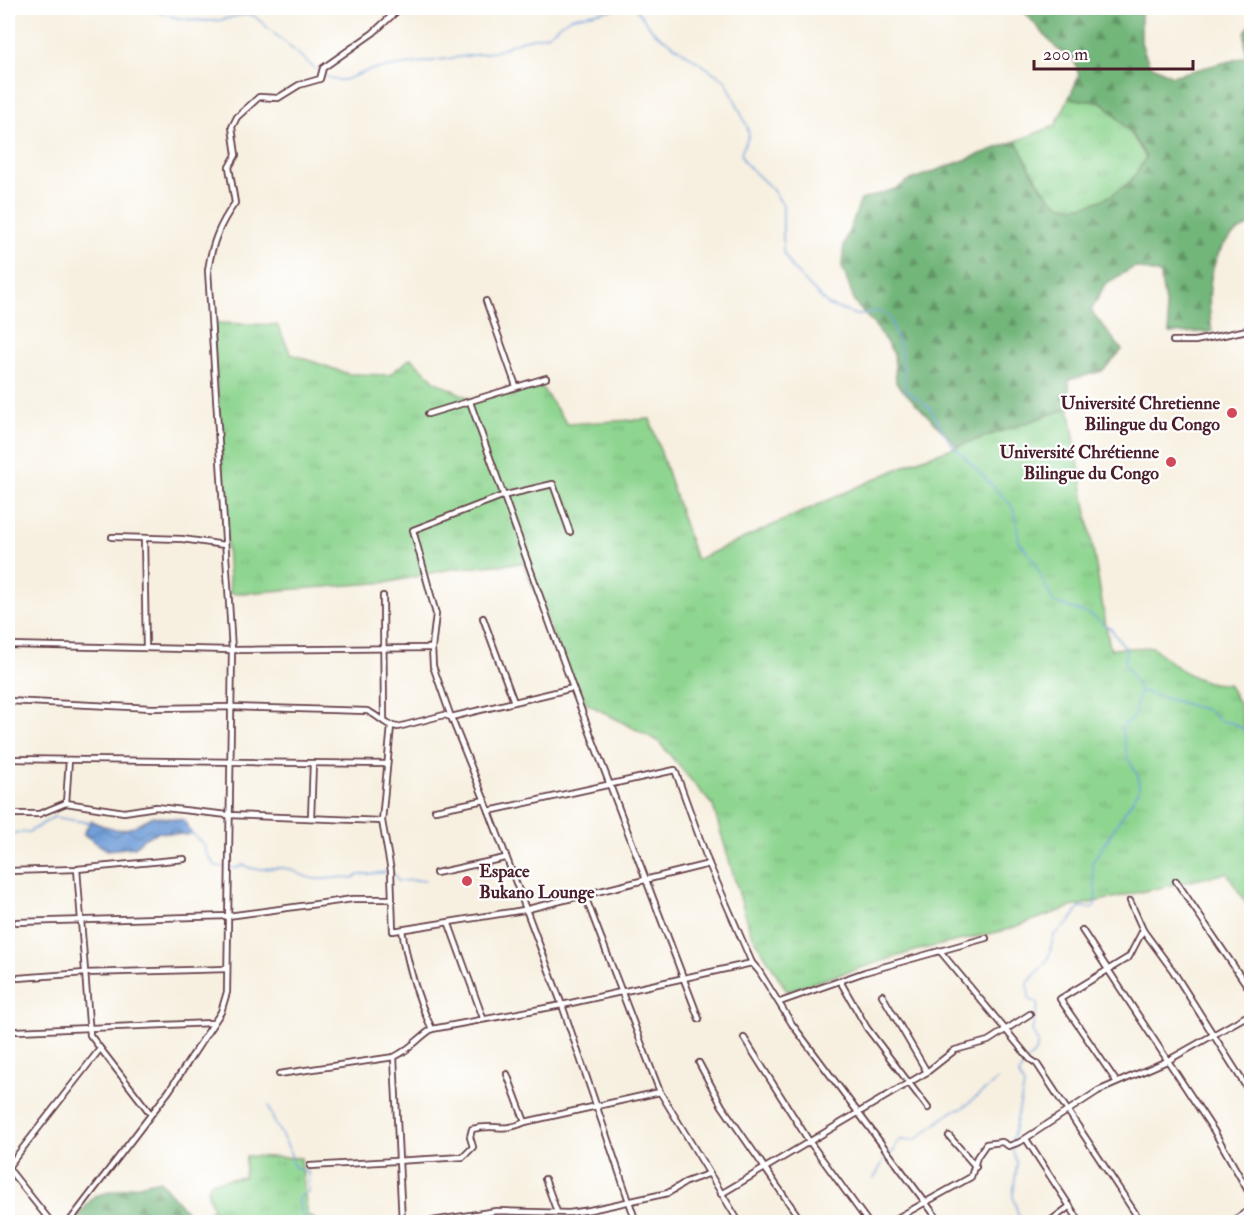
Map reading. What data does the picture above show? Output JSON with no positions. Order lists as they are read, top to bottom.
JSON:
{
  "places": ["Université Chretienne Bilingue du Congo", "Université Chrétienne Bilingue du Congo", "Espace Bukano Lounge"],
  "scale_bar": "200 m"
}
